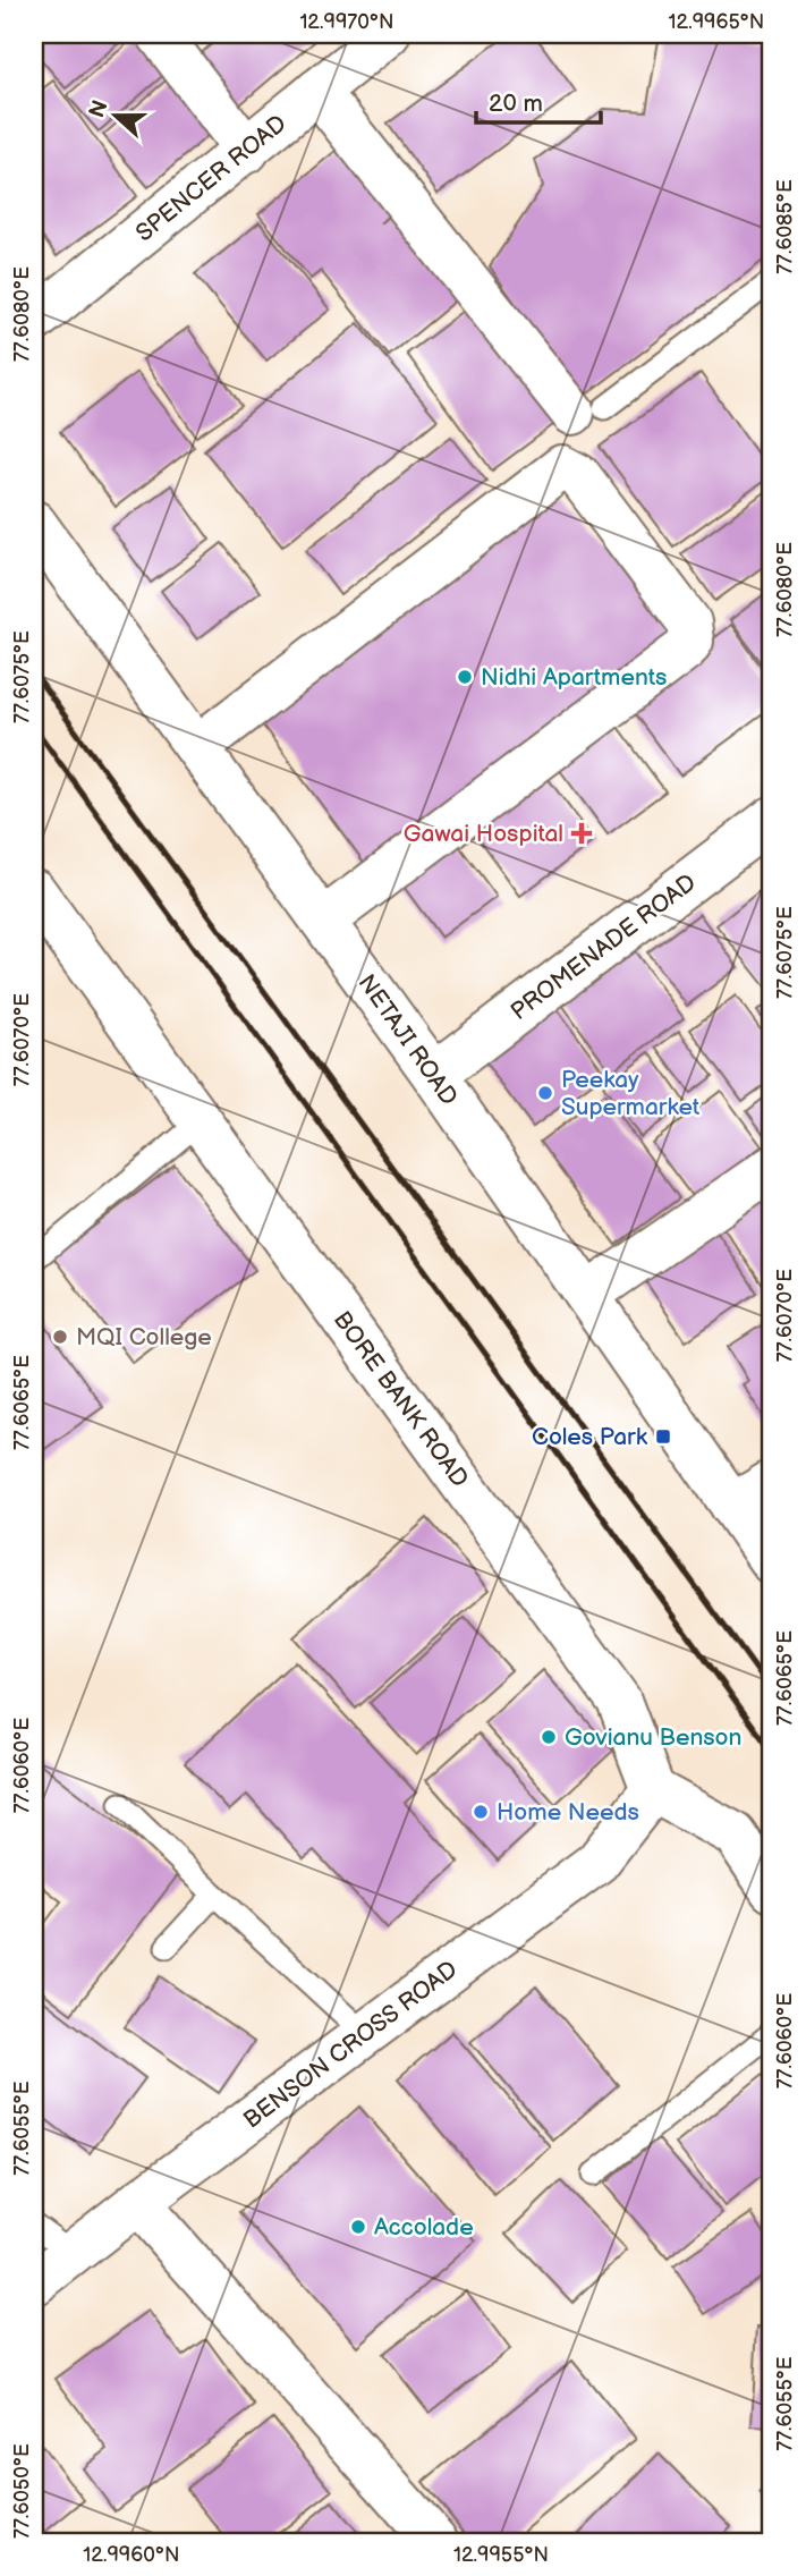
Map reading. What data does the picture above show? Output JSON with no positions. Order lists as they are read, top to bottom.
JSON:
{
  "streets": {
    "street": [
      "SPENCER ROAD",
      "PROMENADE ROAD",
      "NETAJI ROAD",
      "BORE BANK ROAD",
      "BENSON CROSS ROAD"
    ]
  },
  "crossings": [
    ["PROMENADE ROAD", "NETAJI ROAD"],
    ["BORE BANK ROAD", "BENSON CROSS ROAD"]
  ],
  "places": {
    "other": [
      "Nidhi Apartments",
      "Peekay Supermarket",
      "MQI College",
      "Govianu Benson",
      "Home Needs",
      "Accolade"
    ],
    "health": ["Gawai Hospital"],
    "transit": ["Coles Park"]
  },
  "scale_bar": "20 m",
  "north": "left",
  "coordinates": [
    "12.9970°N",
    "12.9965°N",
    "77.6085°E",
    "77.6080°E",
    "77.6075°E",
    "77.6070°E",
    "77.6065°E",
    "77.6060°E",
    "77.6055°E",
    "77.6050°E",
    "12.9960°N",
    "12.9955°N"
  ]
}
